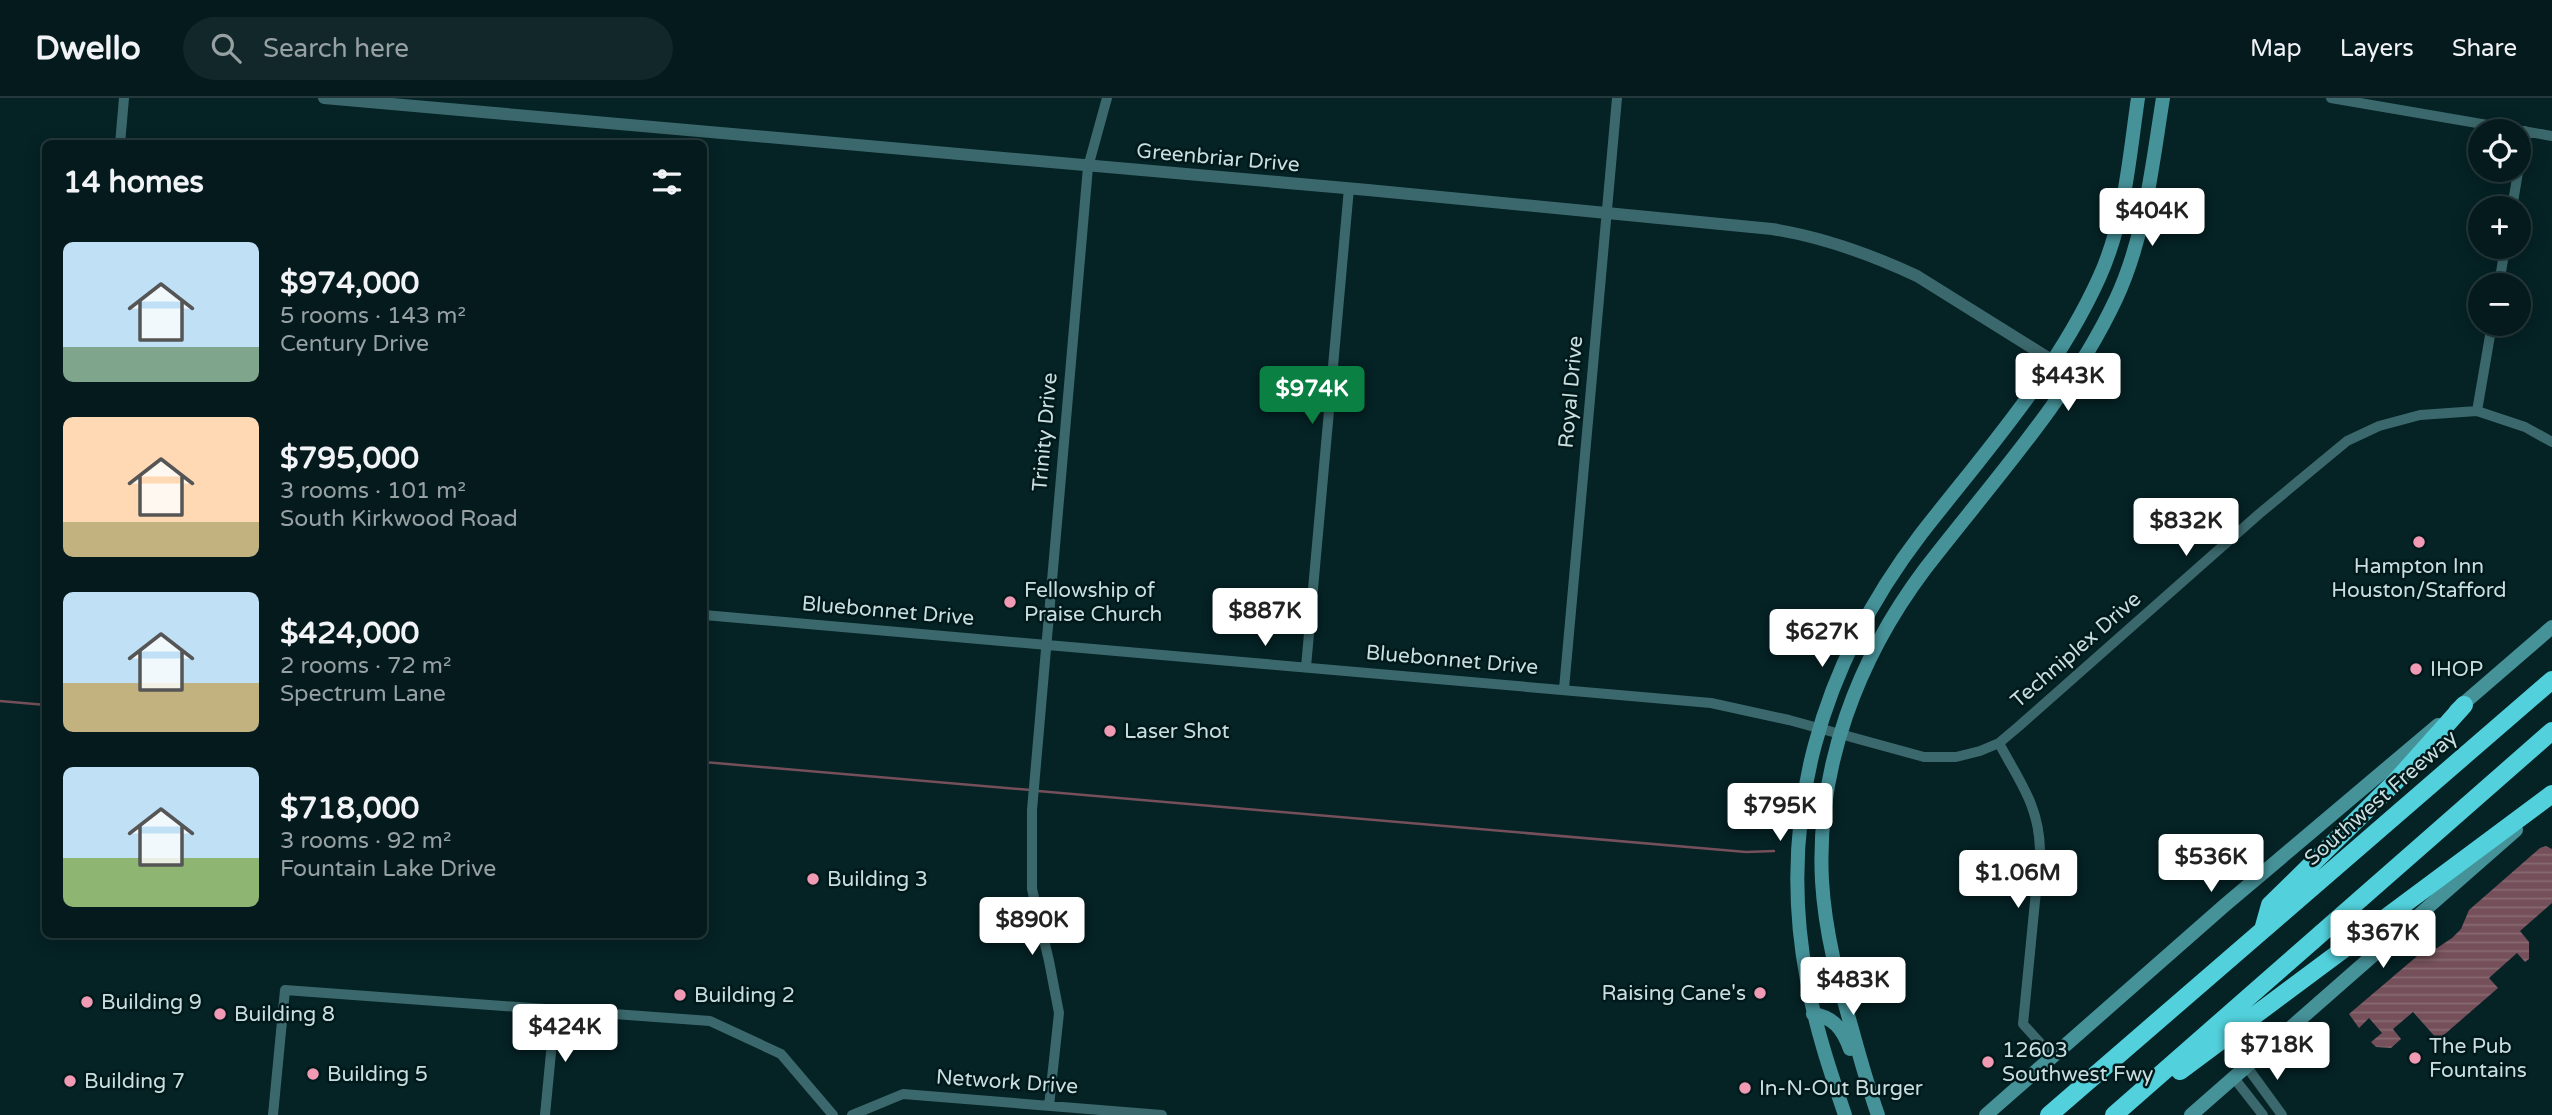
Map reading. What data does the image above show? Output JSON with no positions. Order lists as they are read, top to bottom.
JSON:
{
  "streets": {
    "highway": ["Southwest Freeway"],
    "street": [
      "Greenbriar Drive",
      "Royal Drive",
      "Trinity Drive",
      "Bluebonnet Drive",
      "Techniplex Drive",
      "Network Drive"
    ]
  },
  "crossings": [
    ["Greenbriar Drive", "Royal Drive"],
    ["Greenbriar Drive", "Trinity Drive"],
    ["Royal Drive", "Bluebonnet Drive"],
    ["Trinity Drive", "Bluebonnet Drive"],
    ["Trinity Drive", "Network Drive"],
    ["Bluebonnet Drive", "Techniplex Drive"]
  ],
  "places": [
    "Hampton Inn Houston/Stafford",
    "Fellowship of Praise Church",
    "IHOP",
    "Laser Shot",
    "Building 3",
    "Raising Cane's",
    "Building 2",
    "Building 9",
    "Building 8",
    "The Pub Fountains",
    "12603 Southwest Fwy",
    "Building 5",
    "Building 7",
    "In-N-Out Burger"
  ],
  "page": {
    "header": "Dwello",
    "search": "Search here",
    "nav": ["Map", "Layers", "Share"],
    "map_buttons": ["+", "−"],
    "heading": "14 homes",
    "price": [
      "$404K",
      "$443K",
      "$974K",
      "$832K",
      "$887K",
      "$627K",
      "$795K",
      "$536K",
      "$1.06M",
      "$890K",
      "$367K",
      "$483K",
      "$424K",
      "$718K"
    ],
    "list": [
      {
        "name": "$974,000",
        "note": "5 rooms · 143 m² · Century Drive"
      },
      {
        "name": "$795,000",
        "note": "3 rooms · 101 m² · South Kirkwood Road"
      },
      {
        "name": "$424,000",
        "note": "2 rooms · 72 m² · Spectrum Lane"
      },
      {
        "name": "$718,000",
        "note": "3 rooms · 92 m² · Fountain Lake Drive"
      }
    ]
  }
}
